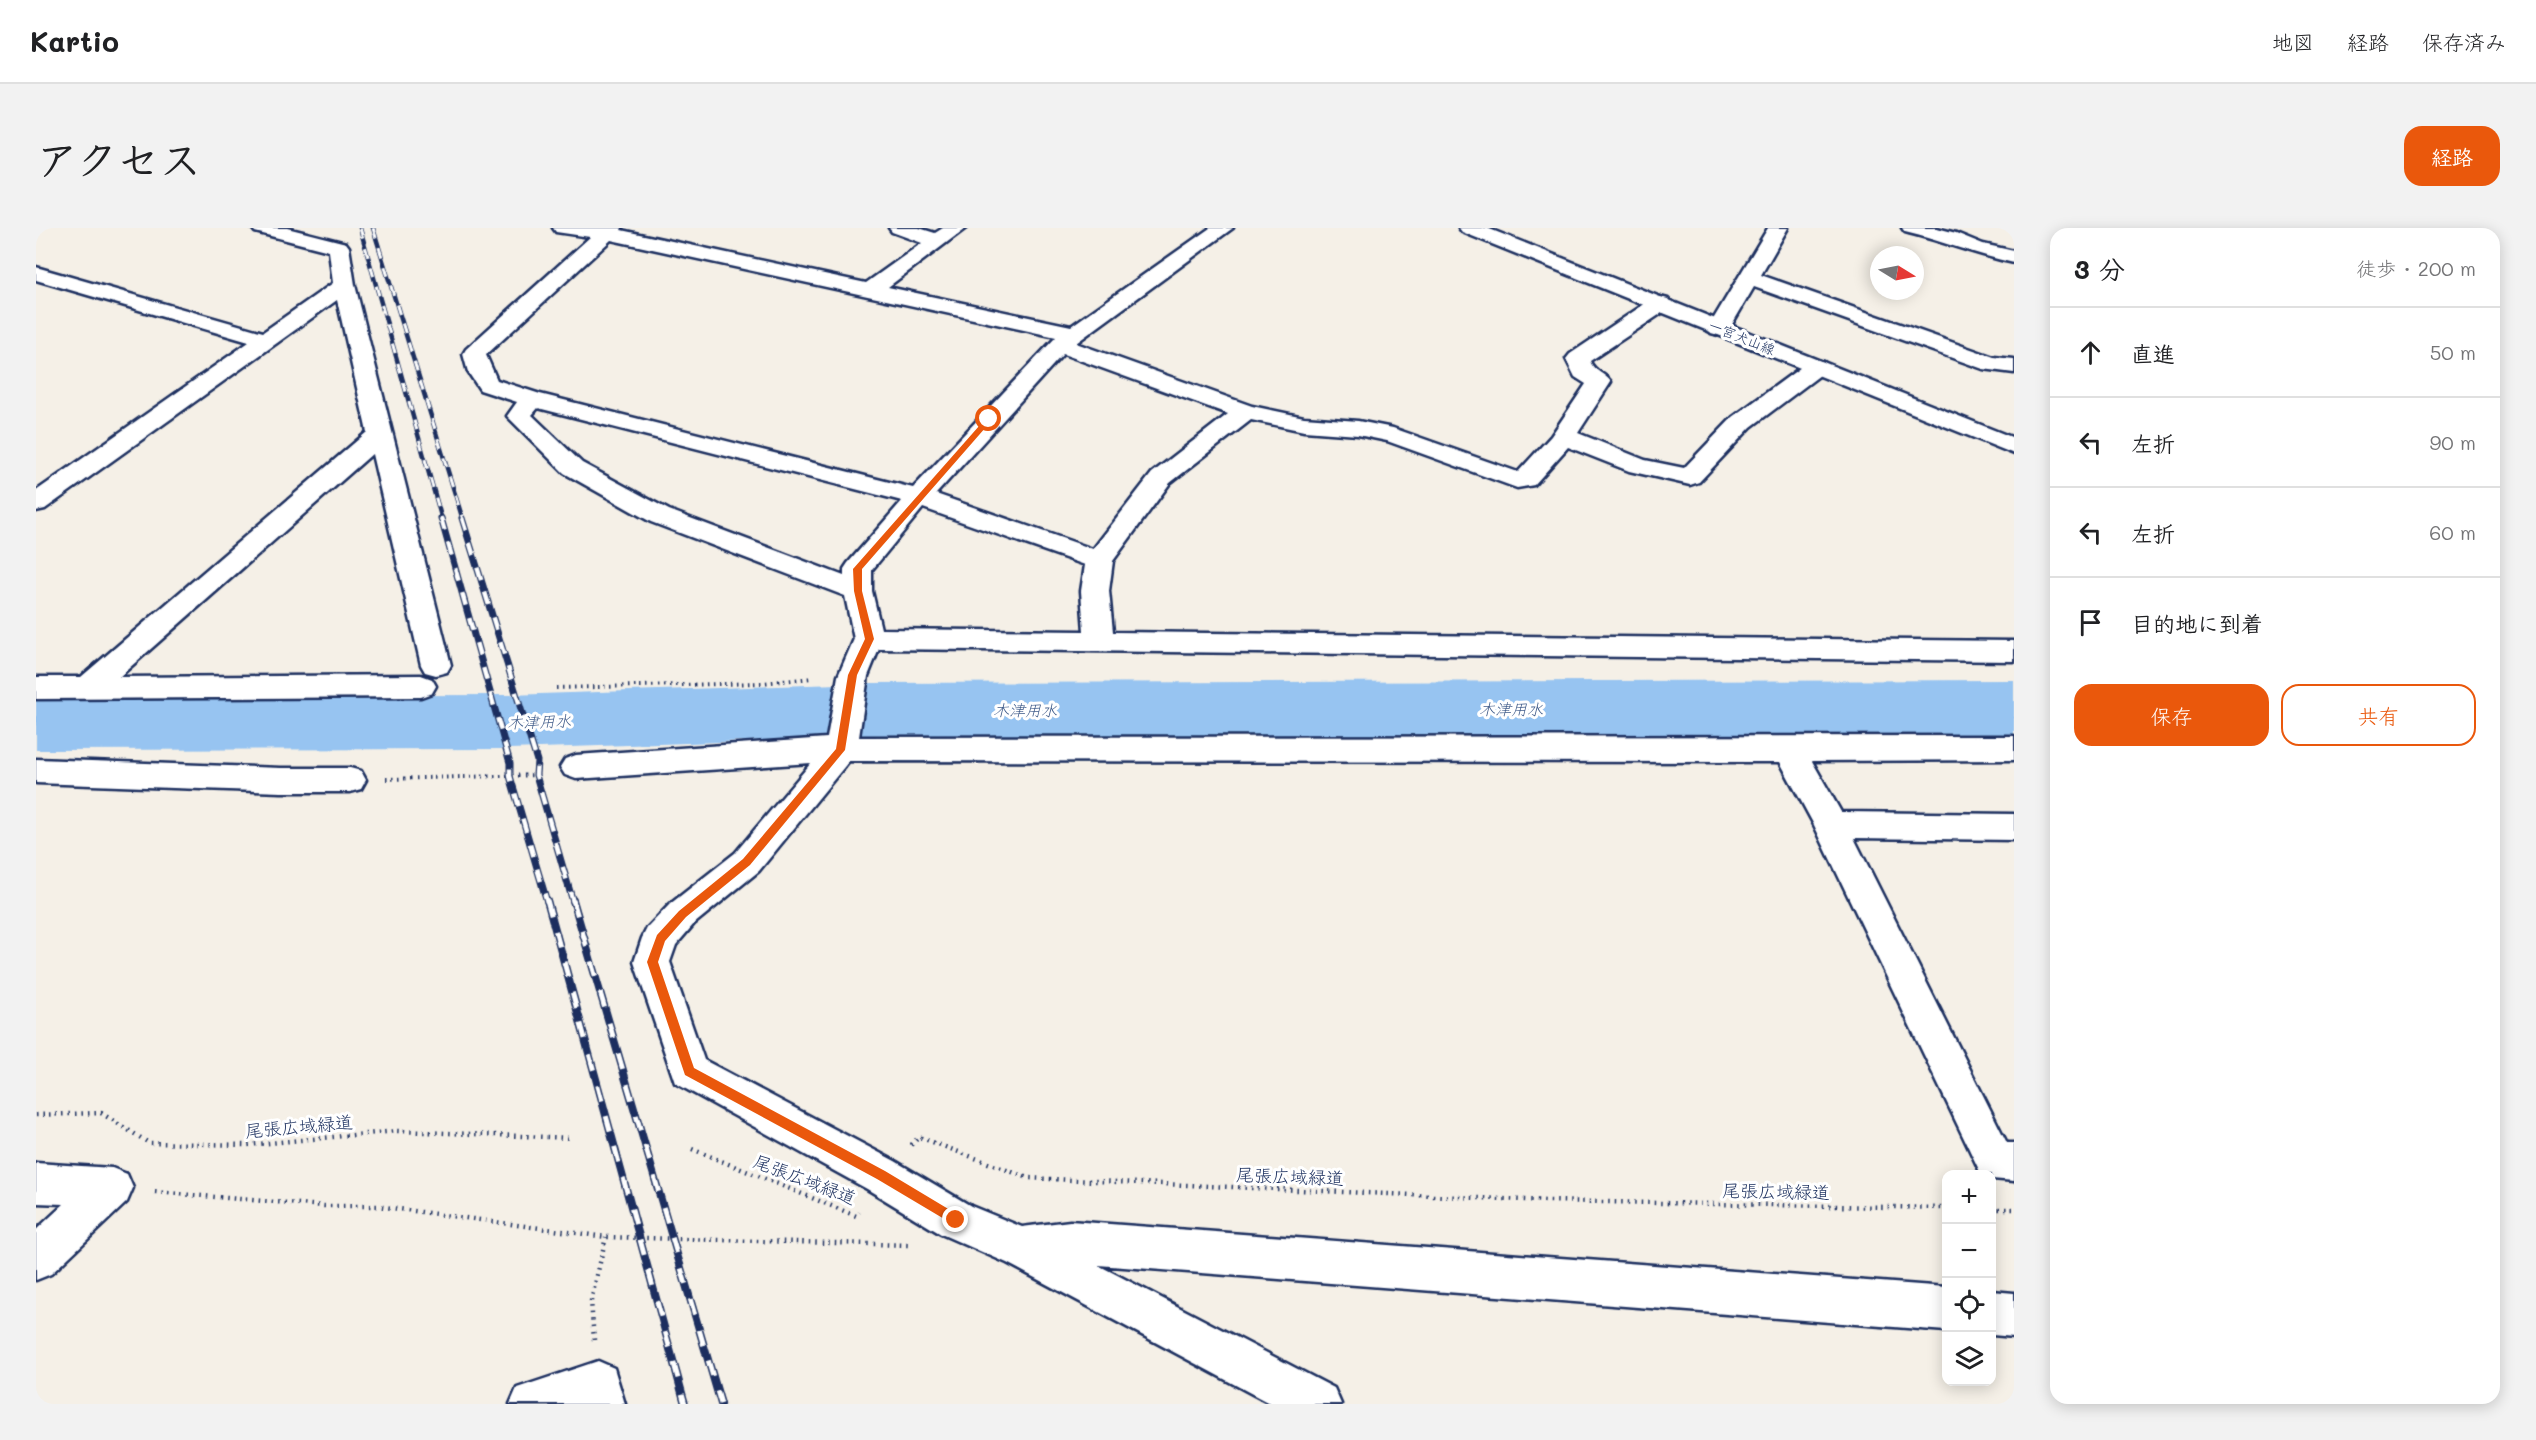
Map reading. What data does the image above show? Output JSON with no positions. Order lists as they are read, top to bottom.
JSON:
{
  "streets": {
    "street": ["一宮犬山線"],
    "path": ["尾張広域緑道"]
  },
  "water": ["木津用水"],
  "north": "right",
  "page": {
    "header": "Kartio",
    "nav": ["地図", "経路", "保存済み"],
    "title": "アクセス",
    "buttons": [
      "経路",
      ["保存", "共有"]
    ],
    "heading": ["3 分", "徒歩 · 200 m"],
    "list": [
      ["直進", "50 m"],
      ["左折", "90 m"],
      ["左折", "60 m"],
      "目的地に到着"
    ],
    "map_buttons": ["+", "−"]
  }
}
